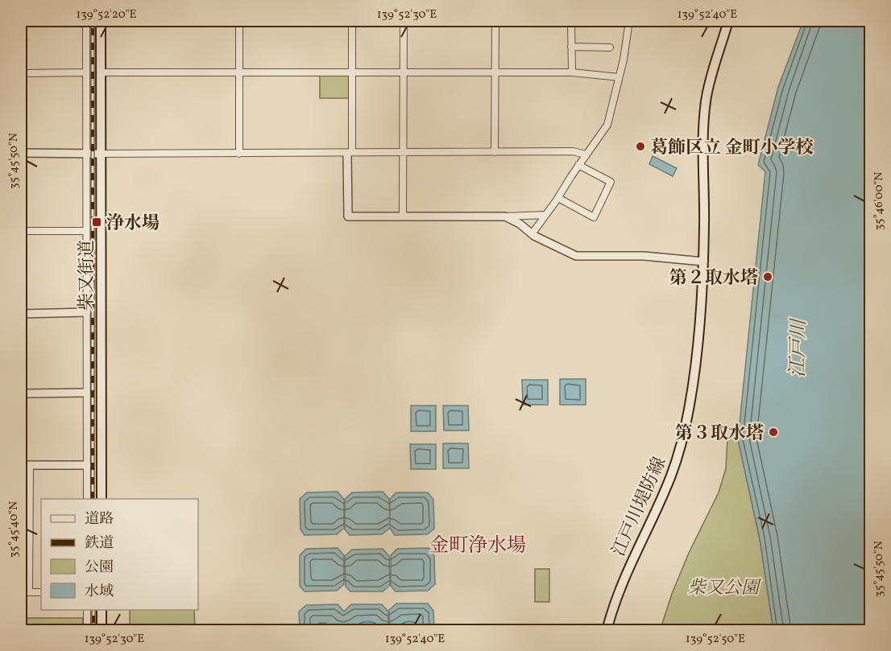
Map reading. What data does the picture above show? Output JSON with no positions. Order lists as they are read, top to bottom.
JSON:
{
  "streets": {
    "main road": ["柴又街道", "江戸川堤防線"]
  },
  "districts": ["金町浄水場"],
  "water": ["江戸川"],
  "parks": ["柴又公園"],
  "places": {
    "other": ["葛飾区立 金町小学校", "第２取水塔", "第３取水塔"],
    "transit": ["浄水場"]
  },
  "legend": [
    "道路",
    "鉄道",
    "公園",
    "水域"
  ],
  "coordinates": [
    "139°52'20\"E",
    "139°52'30\"E",
    "139°52'40\"E",
    "35°45'50\"N",
    "35°46'00\"N",
    "35°45'40\"N",
    "139°52'50\"E"
  ]
}
